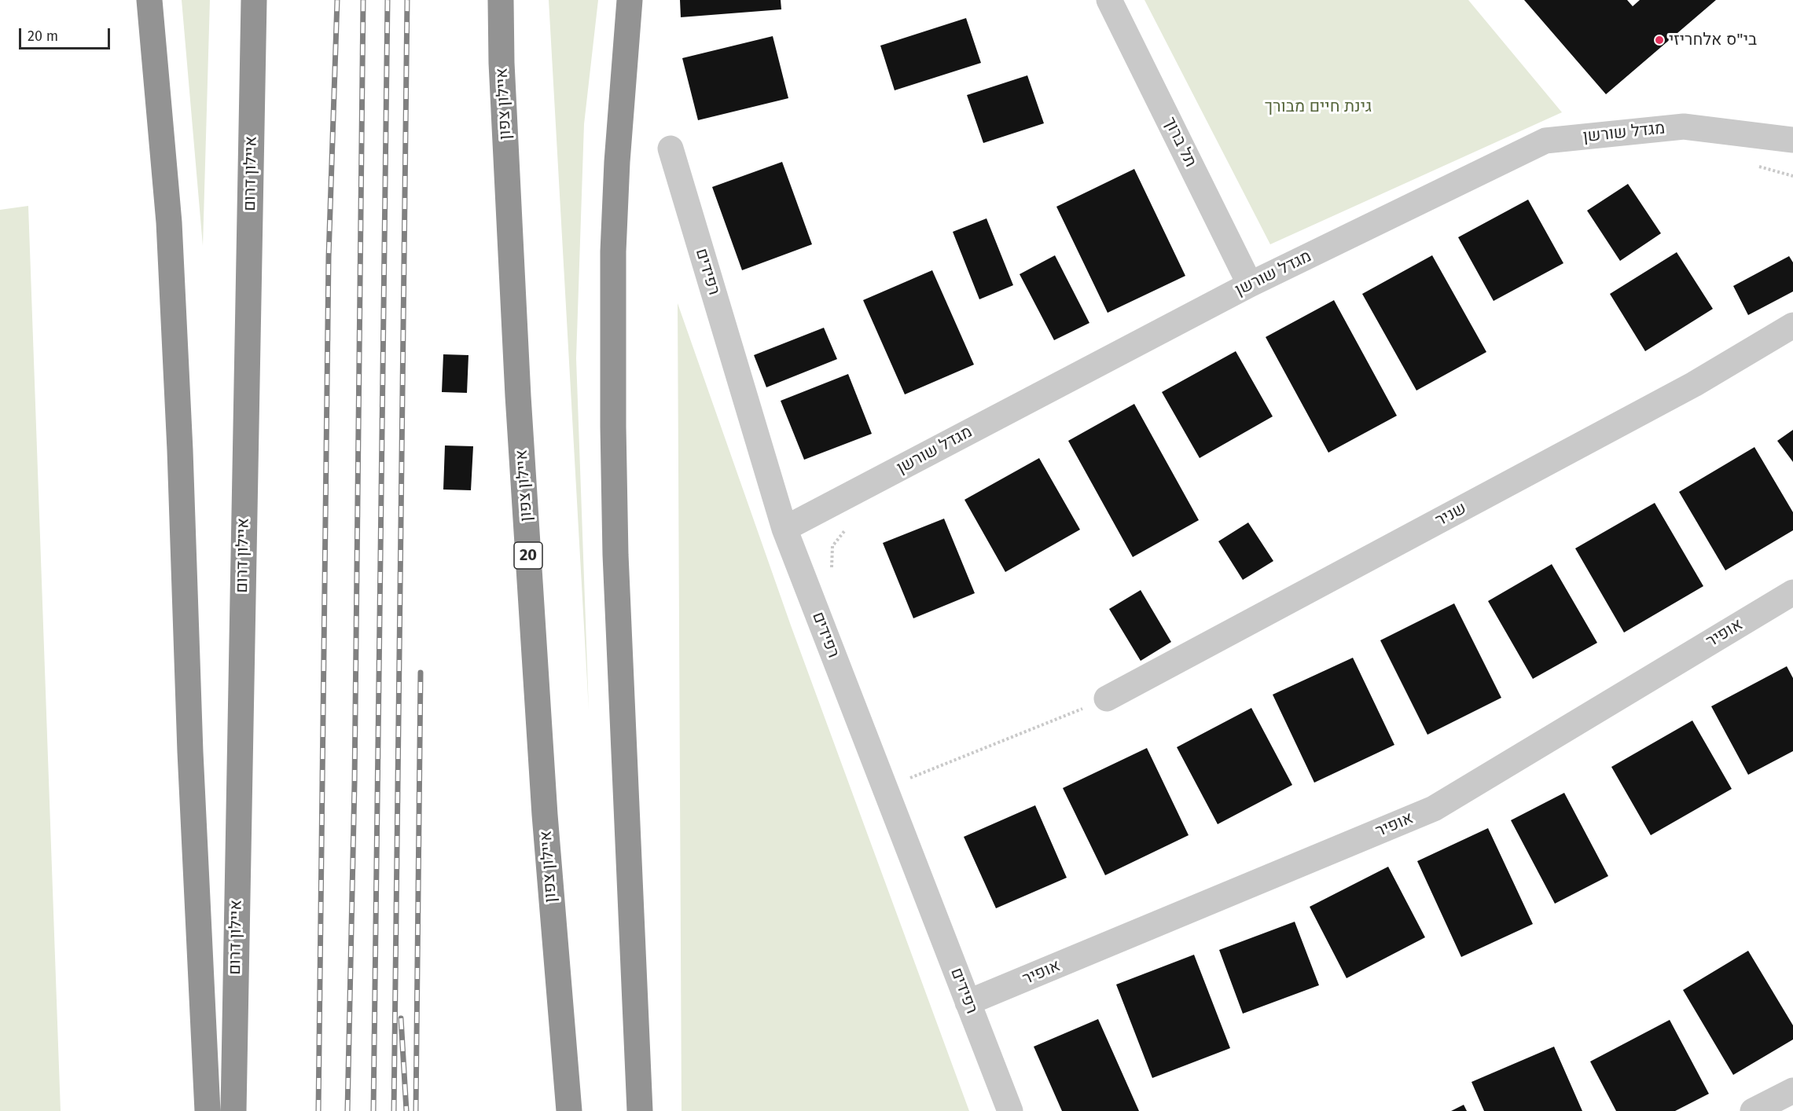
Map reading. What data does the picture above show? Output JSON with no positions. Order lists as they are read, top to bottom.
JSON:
{
  "streets": {
    "highway": ["איילון צפון", "איילון דרום", "20"],
    "street": [
      "מגדל שורשן",
      "תל ברוך",
      "רפידים",
      "שניר",
      "אופיר"
    ]
  },
  "crossings": [
    ["מגדל שורשן", "תל ברוך"],
    ["מגדל שורשן", "רפידים"],
    ["רפידים", "אופיר"]
  ],
  "parks": ["גינת חיים מבורך"],
  "places": ["בי\"ס אלחריזי"],
  "scale_bar": "20 m"
}
